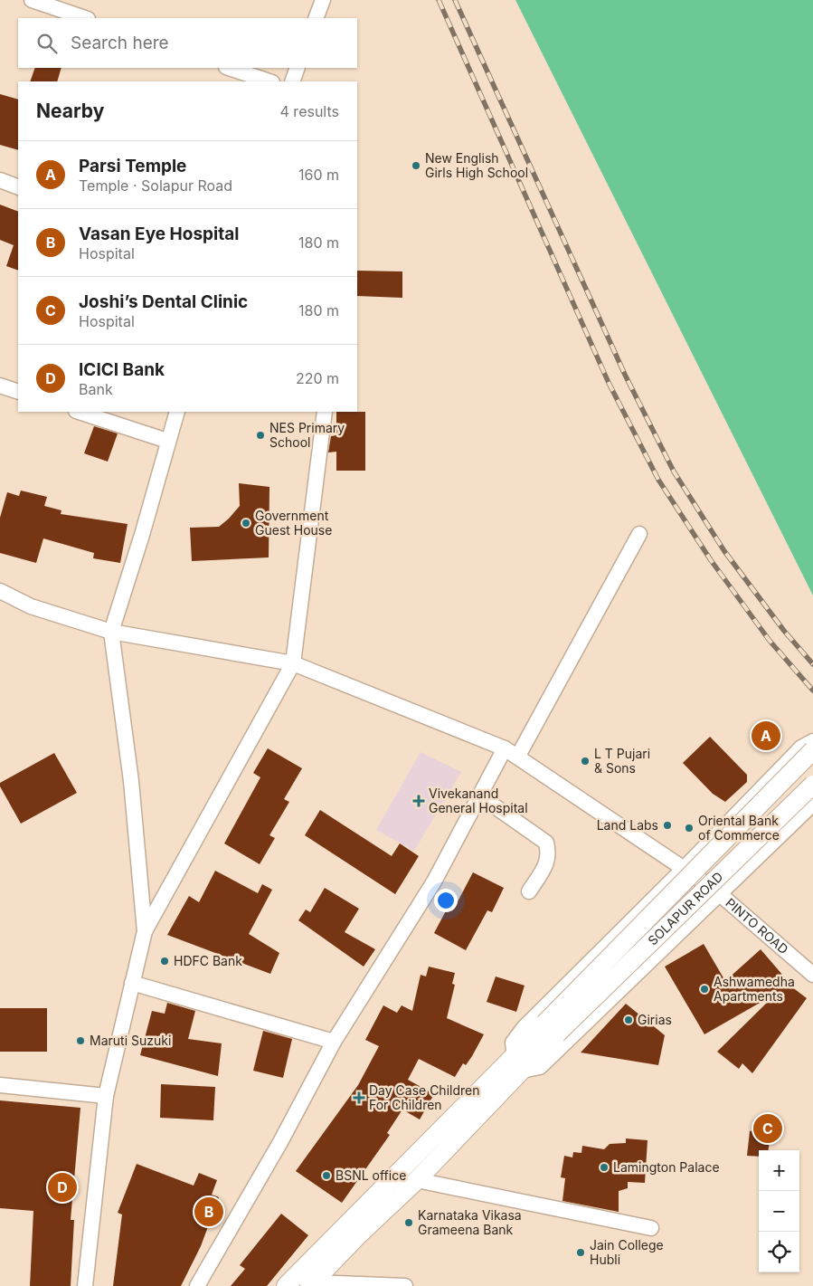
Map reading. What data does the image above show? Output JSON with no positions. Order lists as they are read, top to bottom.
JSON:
{
  "streets": {
    "main road": ["SOLAPUR ROAD"],
    "street": ["PINTO ROAD"]
  },
  "places": {
    "other": [
      "New English Girls High School",
      "NES Primary School",
      "Government Guest House",
      "L T Pujari & Sons",
      "Land Labs",
      "Oriental Bank of Commerce",
      "HDFC Bank",
      "Ashwamedha Apartments",
      "Girias",
      "Maruti Suzuki",
      "Lamington Palace",
      "BSNL office",
      "Karnataka Vikasa Grameena Bank",
      "Jain College Hubli"
    ],
    "health": ["Vivekanand General Hospital", "Day Case Children For Children"]
  },
  "page": {
    "search": "Search here",
    "heading": ["Nearby", "4 results"],
    "list": [
      {
        "mark": "A",
        "name": "Parsi Temple",
        "note": "Temple · Solapur Road",
        "value": "160 m"
      },
      {
        "mark": "B",
        "name": "Vasan Eye Hospital",
        "note": "Hospital",
        "value": "180 m"
      },
      {
        "mark": "C",
        "name": "Joshi’s Dental Clinic",
        "note": "Hospital",
        "value": "180 m"
      },
      {
        "mark": "D",
        "name": "ICICI Bank",
        "note": "Bank",
        "value": "220 m"
      }
    ],
    "pins": [
      "A",
      "C",
      "D",
      "B"
    ],
    "map_buttons": ["+", "−"]
  }
}
